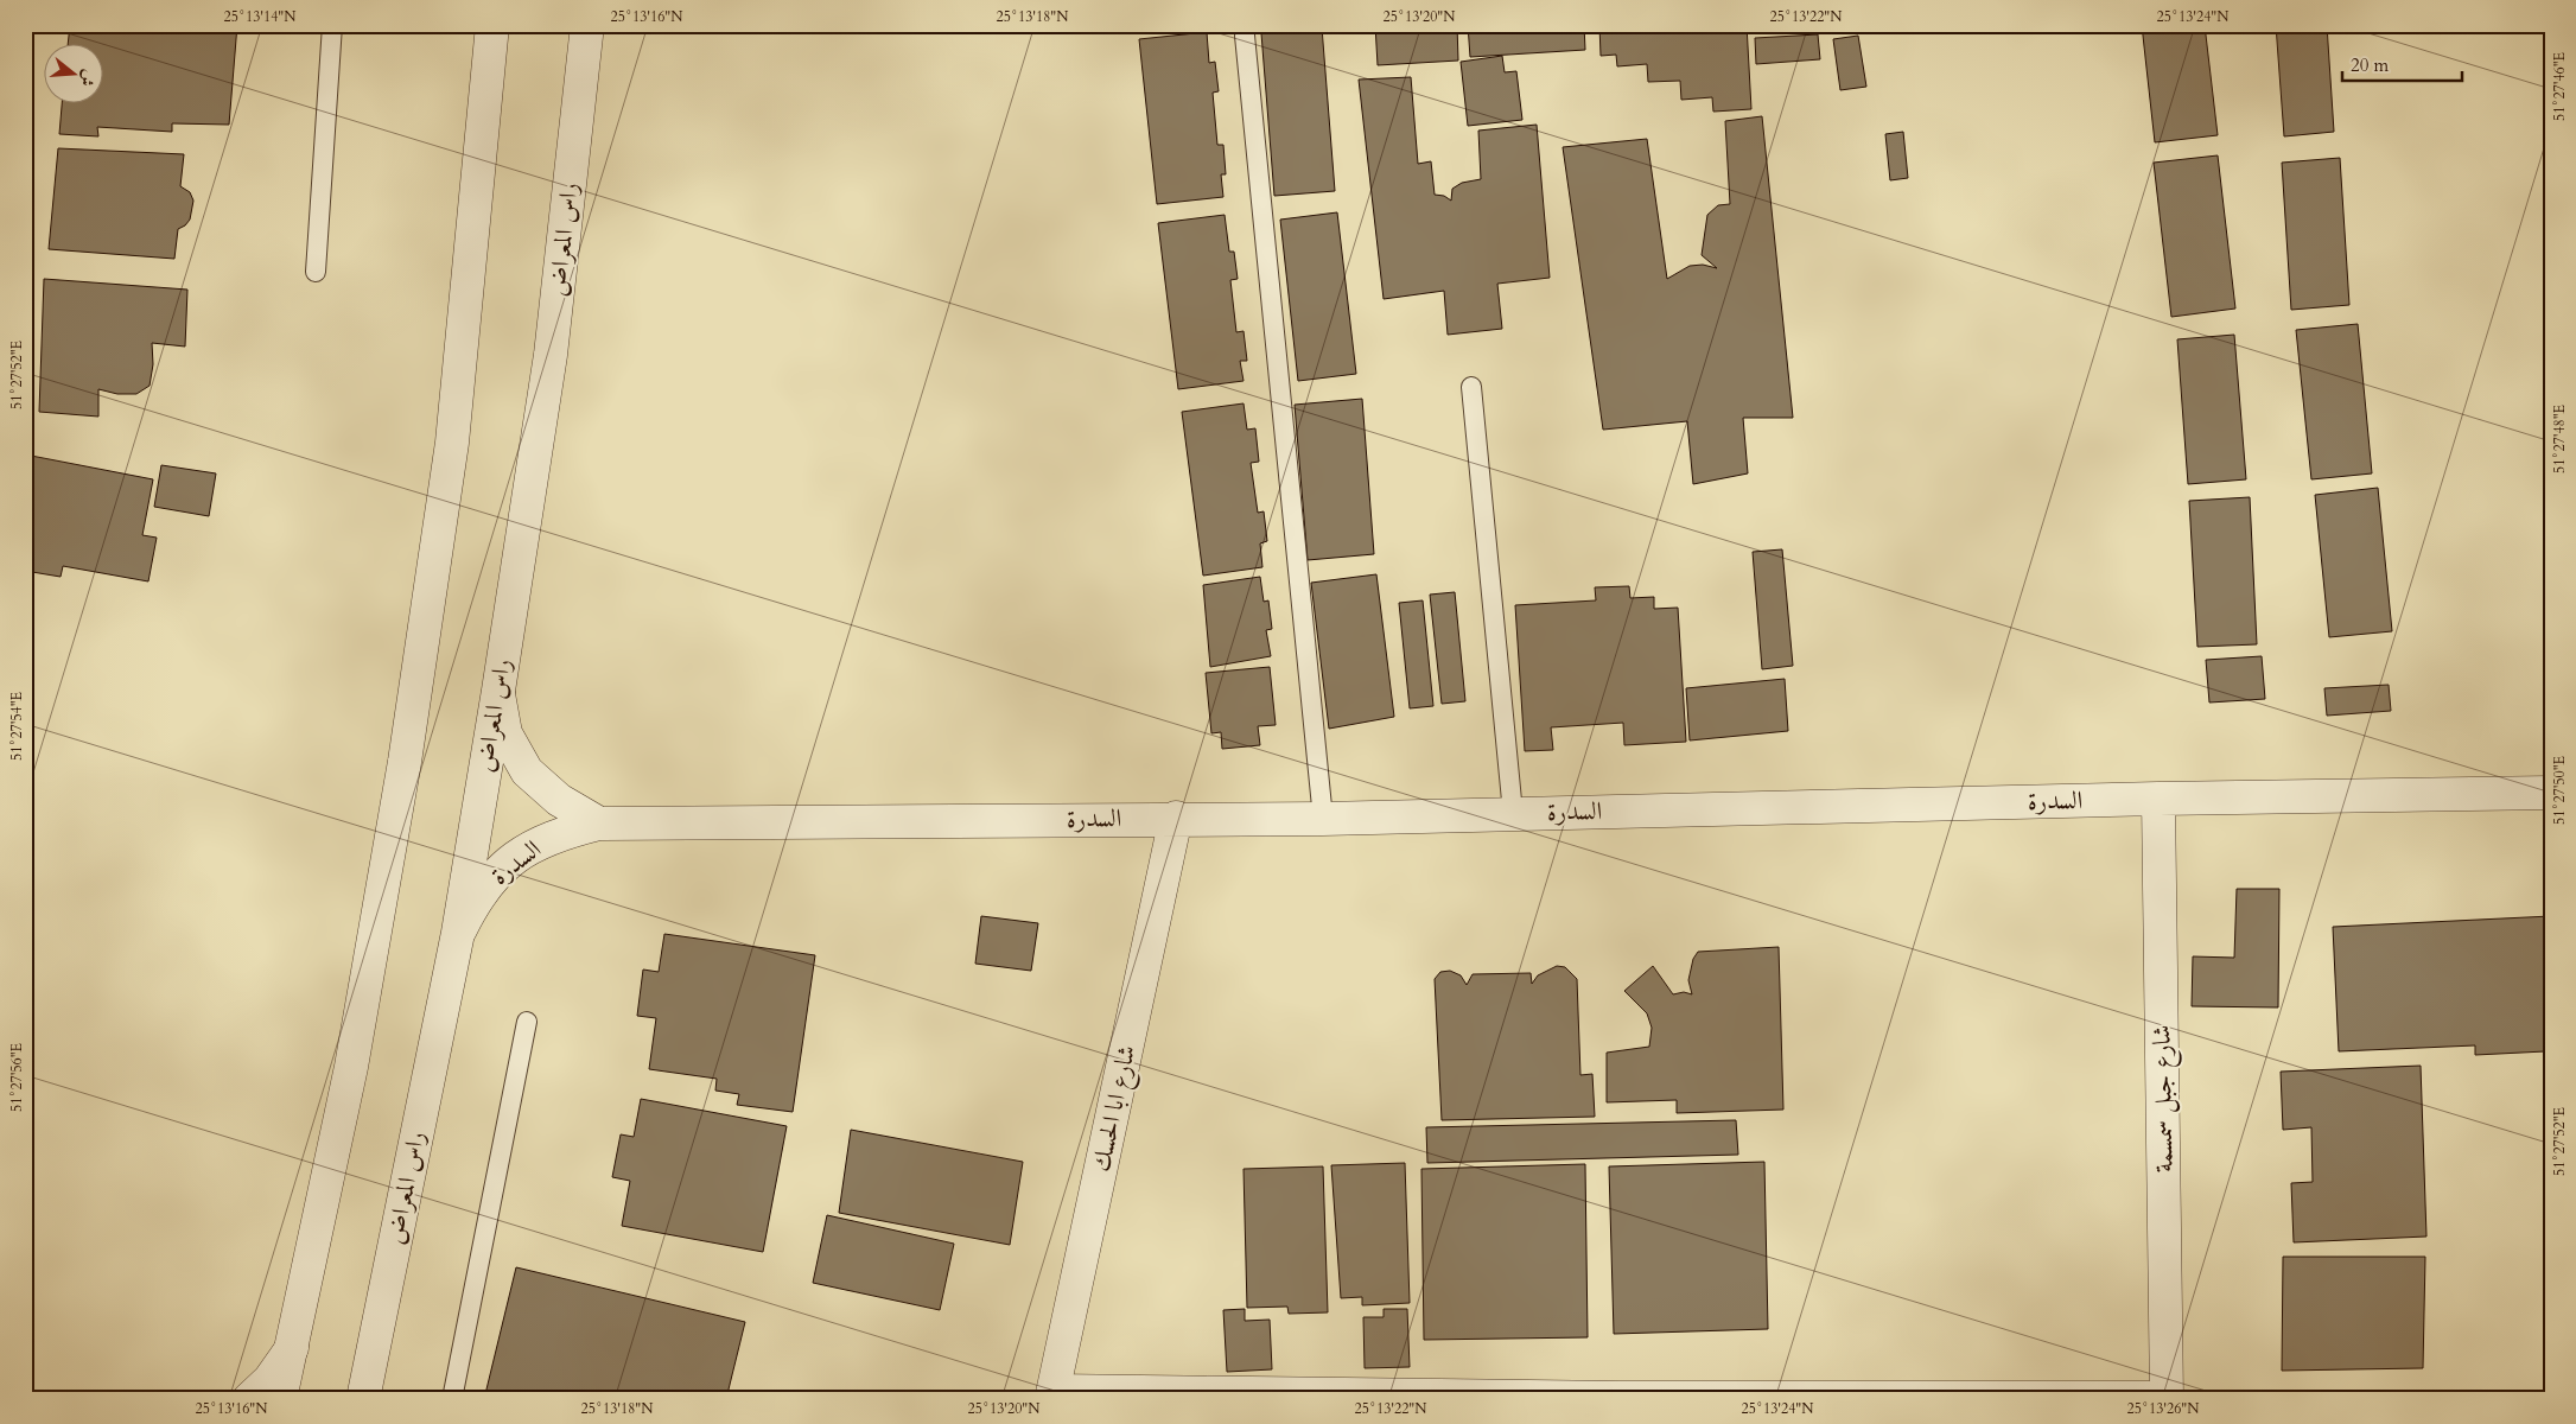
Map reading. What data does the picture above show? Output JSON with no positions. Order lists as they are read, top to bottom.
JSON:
{
  "streets": {
    "street": [
      "راس المعراض",
      "السدرة",
      "شارع جبل سمسمة",
      "شارع ابا الحسك"
    ]
  },
  "crossings": [
    ["راس المعراض", "السدرة"],
    ["السدرة", "شارع جبل سمسمة"],
    ["السدرة", "شارع ابا الحسك"]
  ],
  "scale_bar": "20 m",
  "north": "right",
  "coordinates": [
    "25°13'14\"N",
    "25°13'16\"N",
    "25°13'18\"N",
    "25°13'20\"N",
    "25°13'22\"N",
    "25°13'24\"N",
    "51°27'46\"E",
    "51°27'52\"E",
    "51°27'48\"E",
    "51°27'54\"E",
    "51°27'50\"E",
    "51°27'56\"E",
    "25°13'26\"N"
  ]
}
